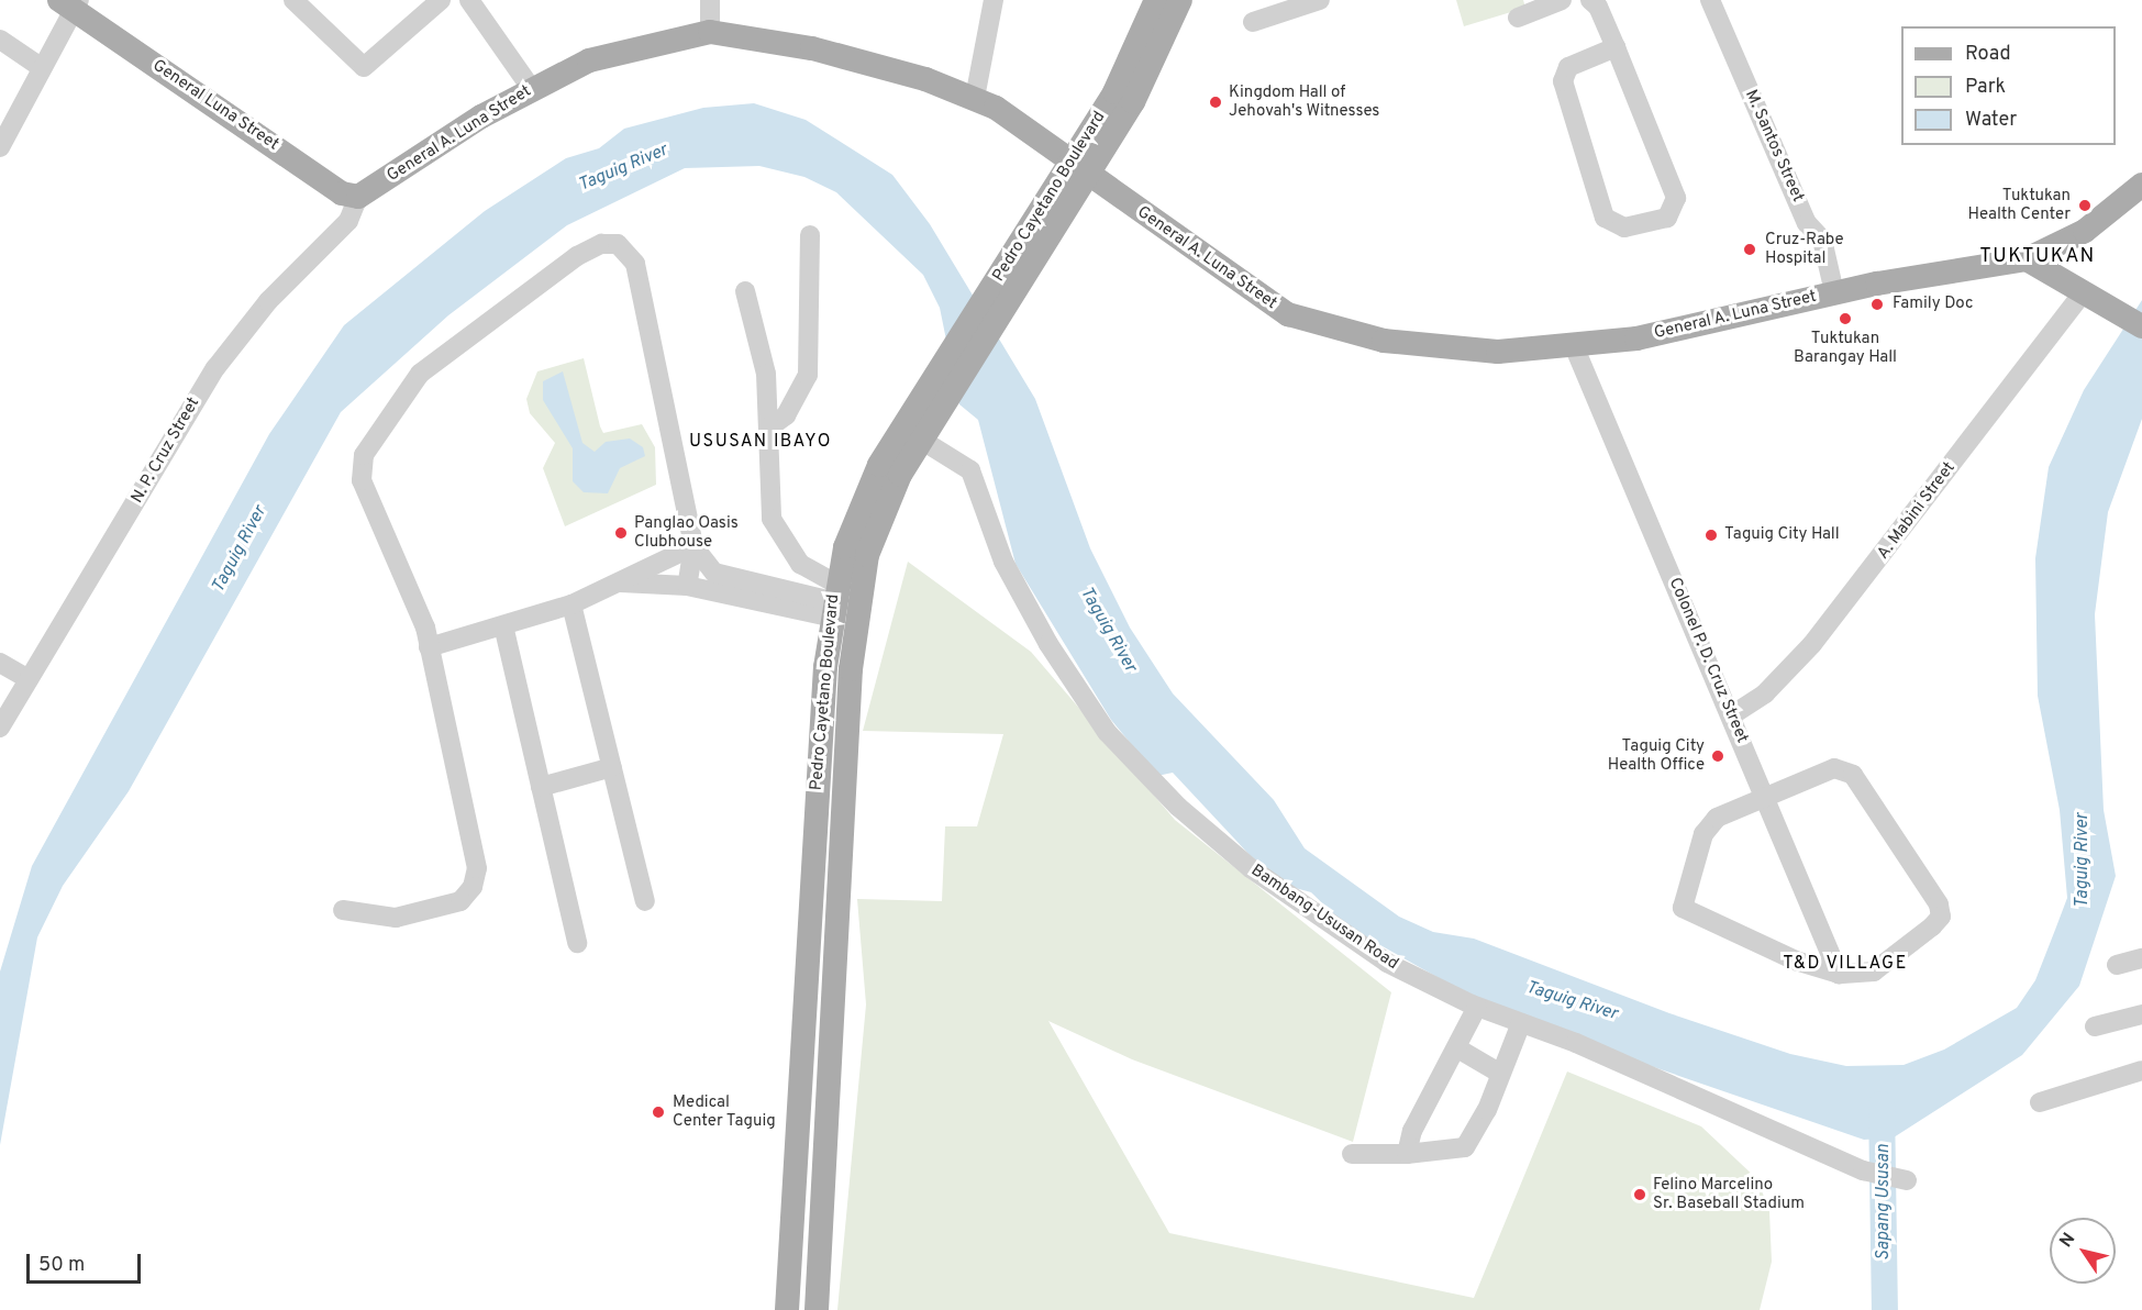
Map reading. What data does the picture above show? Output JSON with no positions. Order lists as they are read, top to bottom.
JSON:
{
  "streets": {
    "main road": ["General Luna Street", "General A. Luna Street", "Pedro Cayetano Boulevard"],
    "street": [
      "M. Santos Street",
      "N. P. Cruz Street",
      "A. Mabini Street",
      "Colonel P. D. Cruz Street",
      "Bambang-Ususan Road"
    ]
  },
  "crossings": [
    ["General Luna Street", "General A. Luna Street"],
    ["General Luna Street", "N. P. Cruz Street"],
    ["General A. Luna Street", "M. Santos Street"],
    ["General A. Luna Street", "Pedro Cayetano Boulevard"],
    ["General A. Luna Street", "N. P. Cruz Street"],
    ["General A. Luna Street", "Colonel P. D. Cruz Street"],
    ["Pedro Cayetano Boulevard", "Bambang-Ususan Road"],
    ["A. Mabini Street", "Colonel P. D. Cruz Street"]
  ],
  "districts": ["TUKTUKAN", "USUSAN IBAYO", "T&D VILLAGE"],
  "water": ["Taguig River", "Sapang Ususan"],
  "places": [
    "Kingdom Hall of Jehovah's Witnesses",
    "Tuktukan Health Center",
    "Cruz-Rabe Hospital",
    "Family Doc",
    "Tuktukan Barangay Hall",
    "Panglao Oasis Clubhouse",
    "Taguig City Hall",
    "Taguig City Health Office",
    "Medical Center Taguig",
    "Felino Marcelino Sr. Baseball Stadium"
  ],
  "legend": ["Road", "Park", "Water"],
  "scale_bar": "50 m",
  "north": "top left"
}
